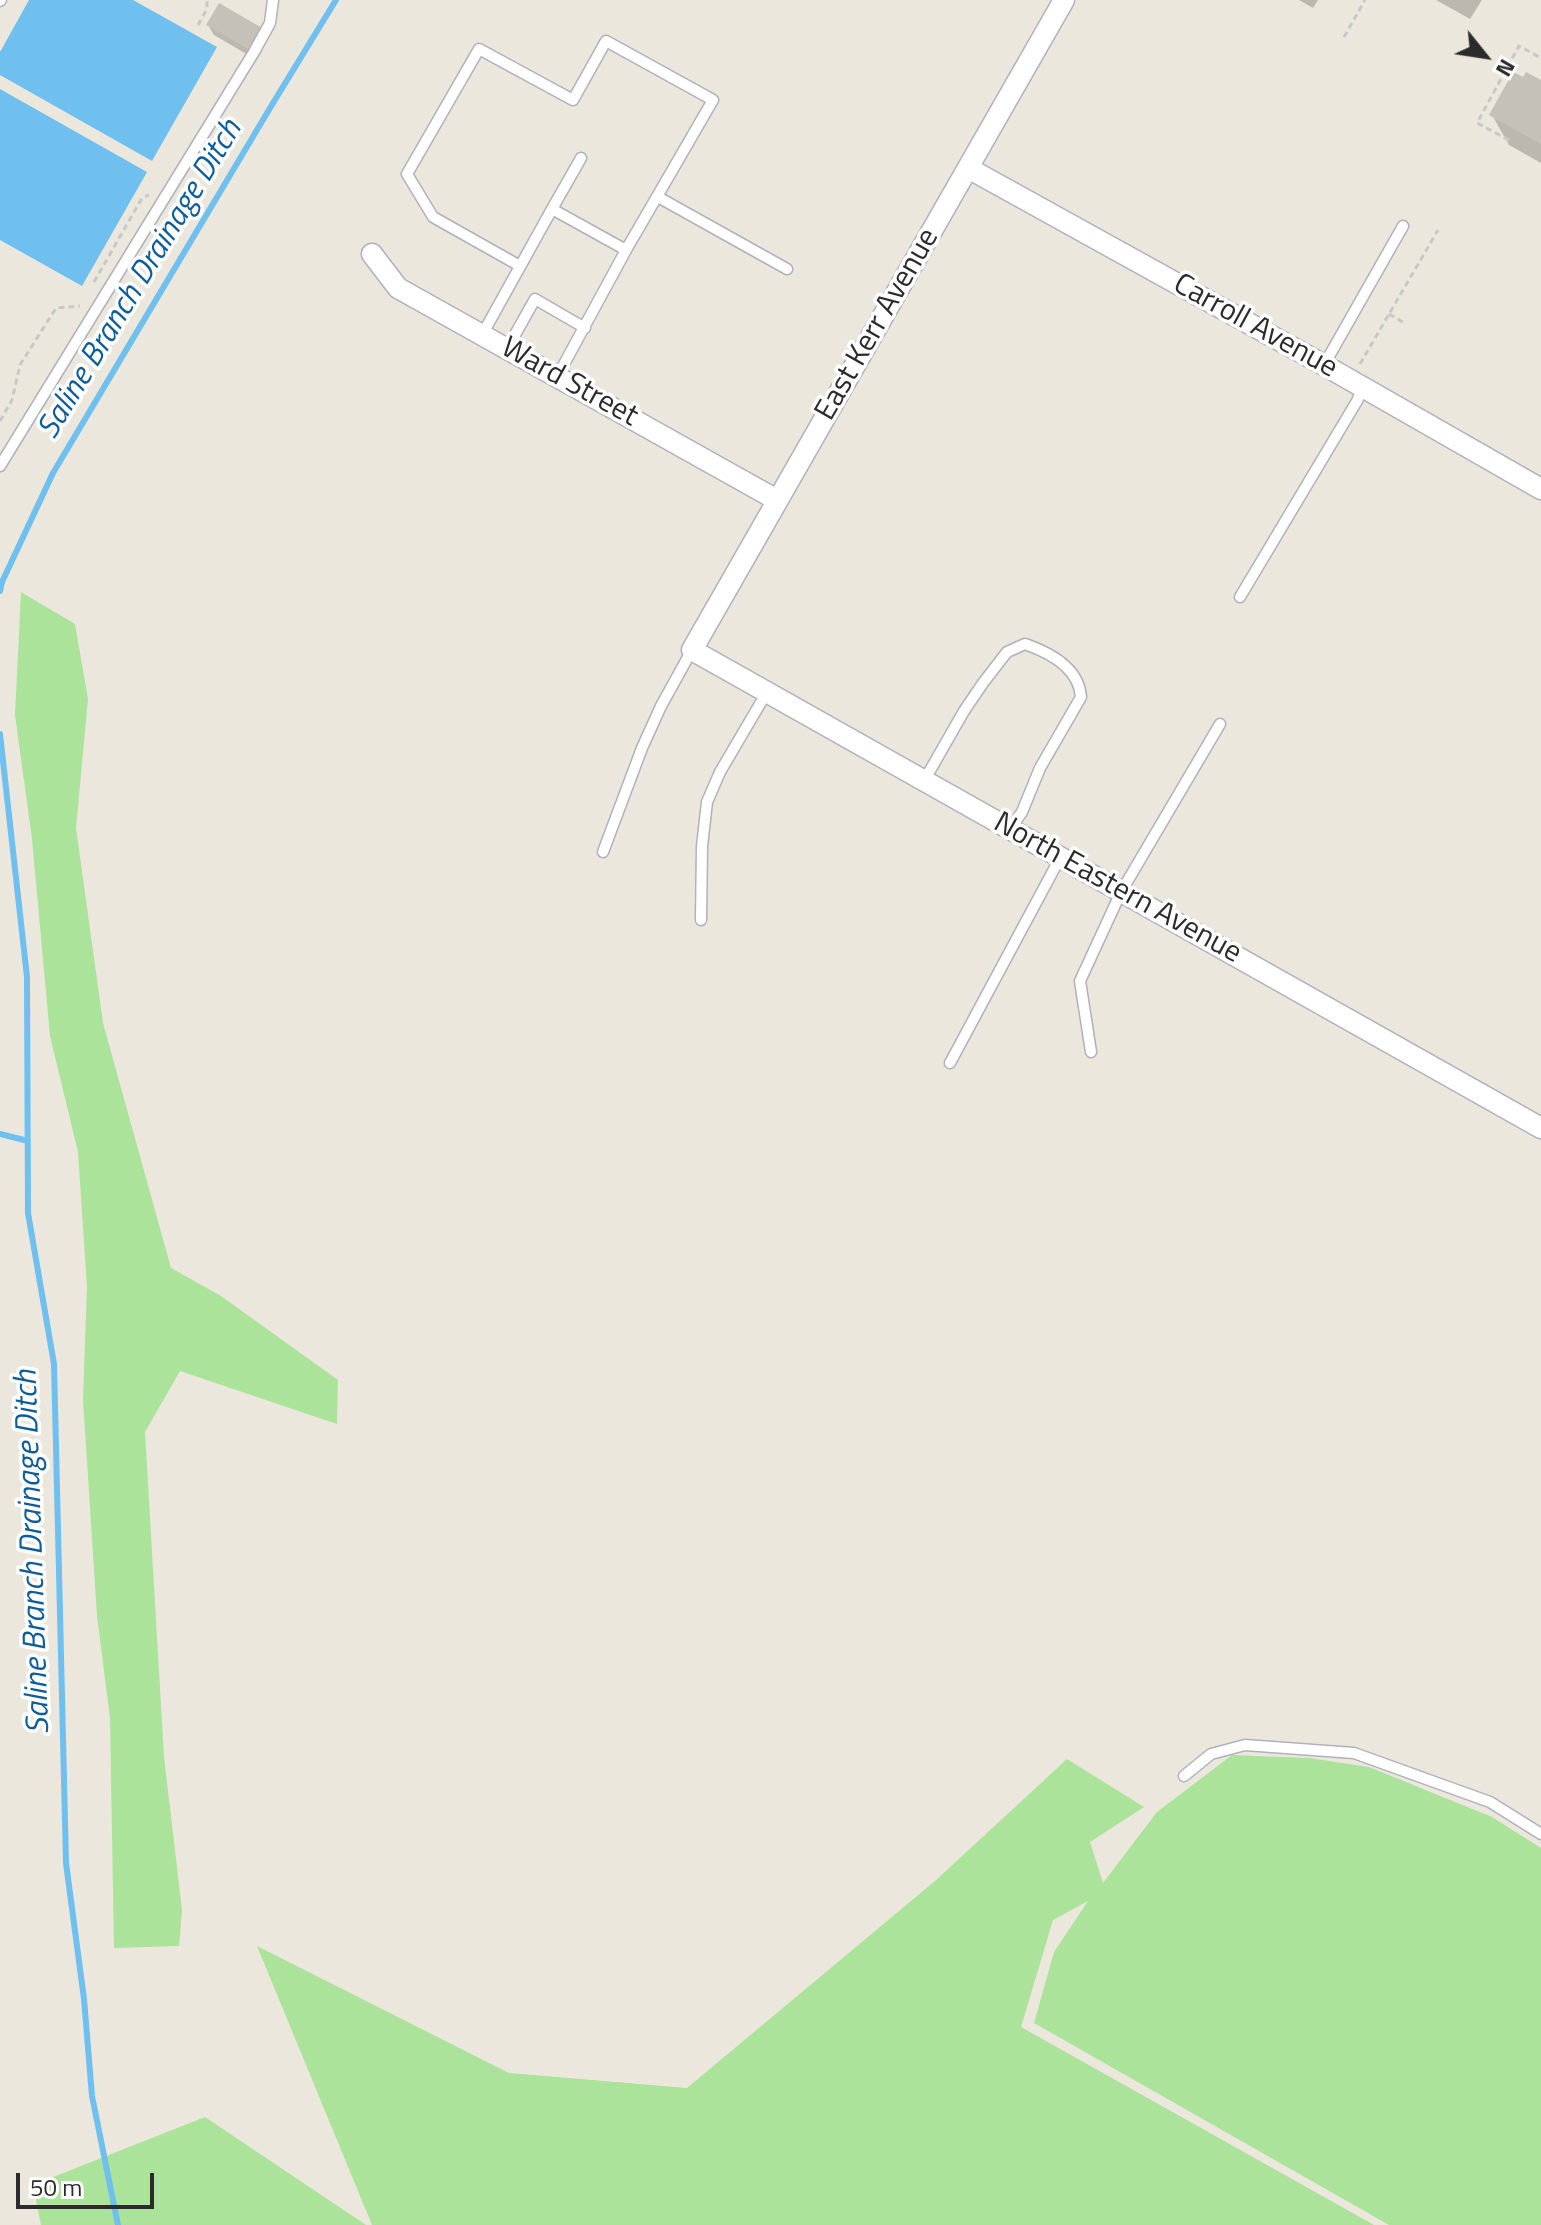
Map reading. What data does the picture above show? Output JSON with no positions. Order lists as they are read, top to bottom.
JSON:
{
  "streets": {
    "street": [
      "East Kerr Avenue",
      "Carroll Avenue",
      "Ward Street",
      "North Eastern Avenue"
    ]
  },
  "crossings": [
    ["East Kerr Avenue", "Carroll Avenue"],
    ["East Kerr Avenue", "Ward Street"],
    ["East Kerr Avenue", "North Eastern Avenue"]
  ],
  "water": ["Saline Branch Drainage Ditch"],
  "scale_bar": "50 m",
  "north": "bottom right"
}
